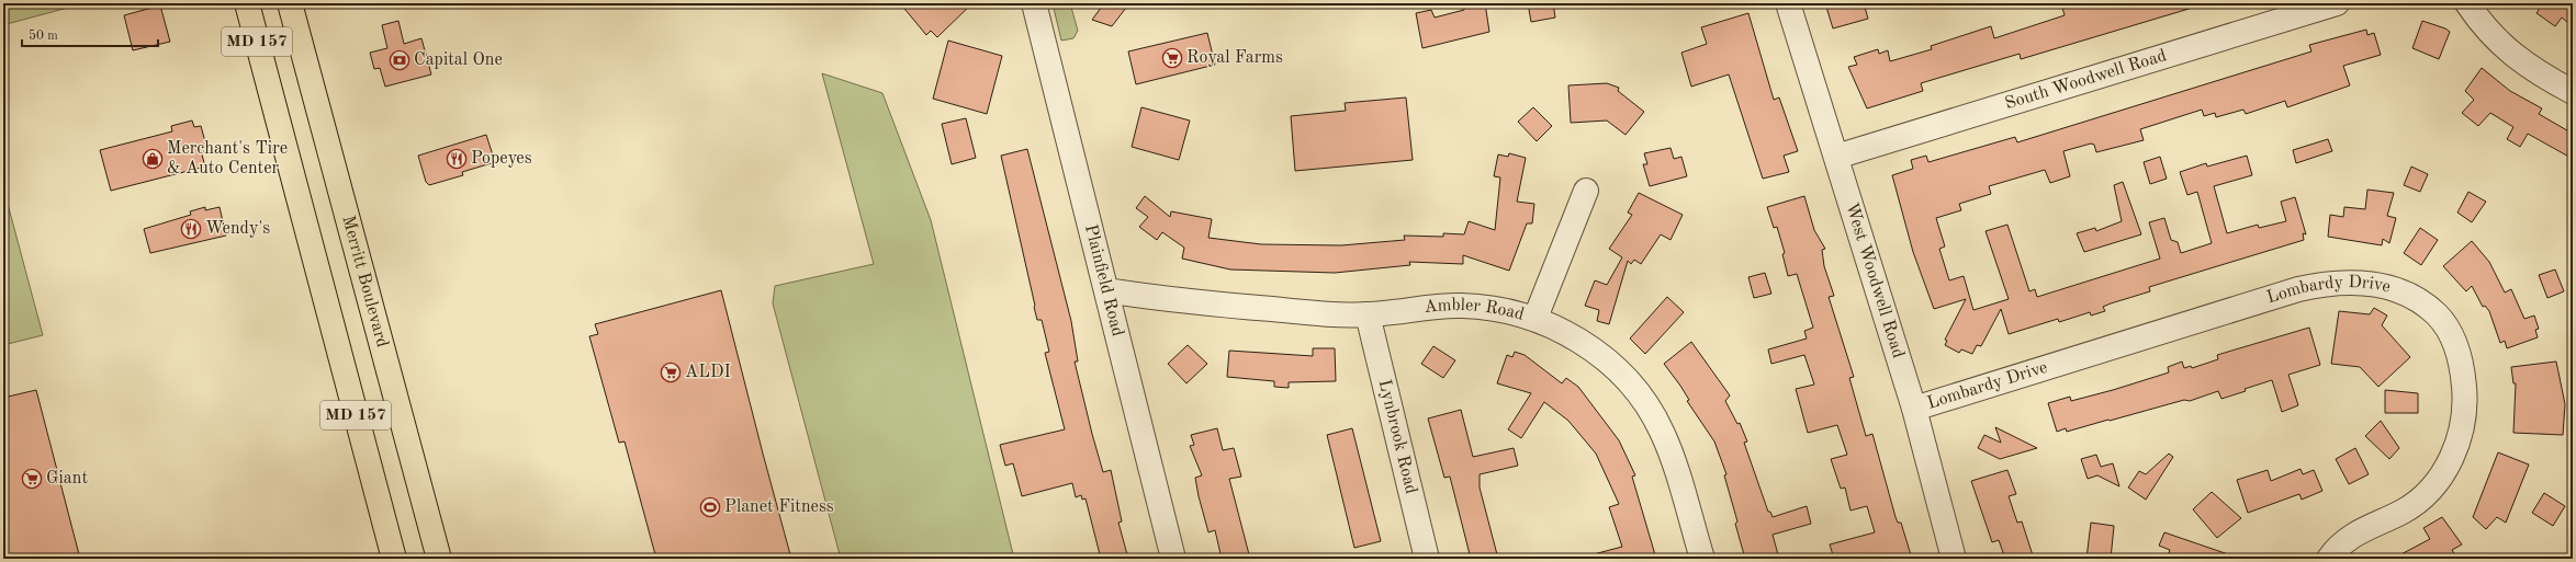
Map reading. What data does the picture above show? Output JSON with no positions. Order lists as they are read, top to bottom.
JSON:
{
  "streets": {
    "main road": ["MD 157", "Merritt Boulevard"],
    "street": [
      "South Woodwell Road",
      "Plainfield Road",
      "West Woodwell Road",
      "Lombardy Drive",
      "Ambler Road",
      "Lynbrook Road"
    ]
  },
  "crossings": [
    ["South Woodwell Road", "West Woodwell Road"],
    ["Plainfield Road", "Ambler Road"],
    ["West Woodwell Road", "Lombardy Drive"],
    ["Ambler Road", "Lynbrook Road"]
  ],
  "places": {
    "supermarket": ["Royal Farms", "ALDI", "Giant"],
    "bank": ["Capital One"],
    "shop": ["Merchant's Tire & Auto Center"],
    "restaurant": ["Popeyes", "Wendy's"],
    "sports": ["Planet Fitness"]
  },
  "scale_bar": "50 m"
}
